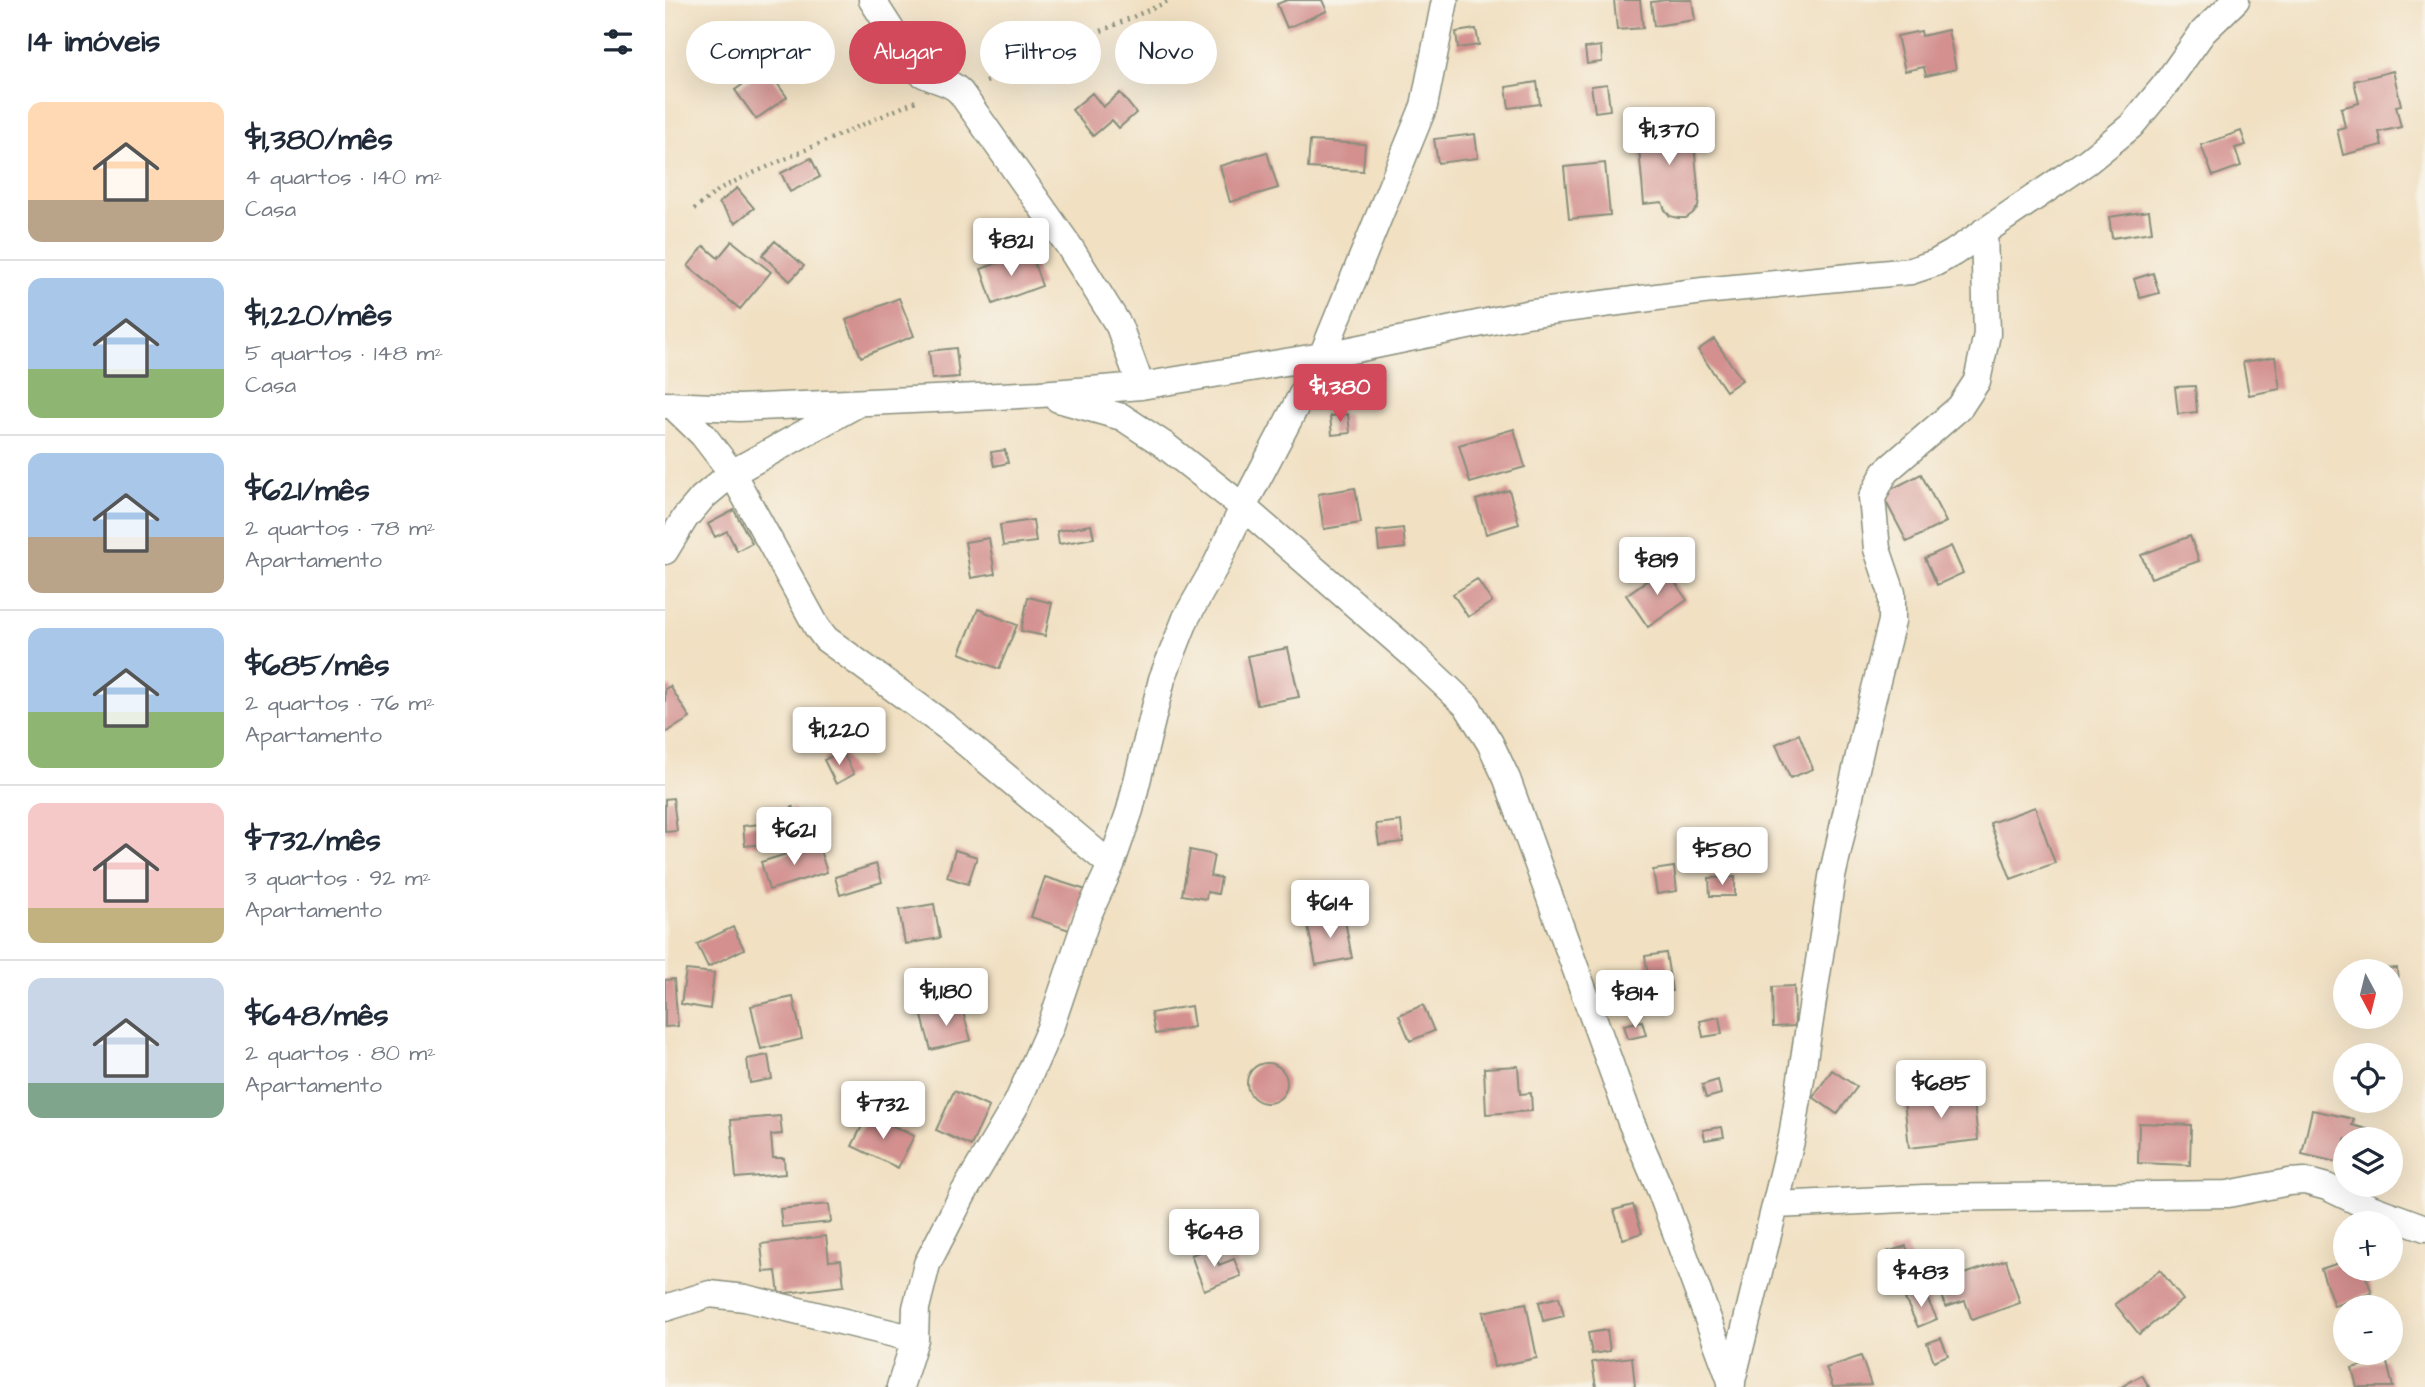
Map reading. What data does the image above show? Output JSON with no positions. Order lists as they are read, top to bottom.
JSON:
{
  "north": "bottom",
  "page": {
    "heading": "14 imóveis",
    "chip": [
      "Comprar",
      "Alugar",
      "Filtros",
      "Novo"
    ],
    "list": [
      {
        "name": "$1,380/mês",
        "note": "4 quartos · 140 m² · Casa"
      },
      {
        "name": "$1,220/mês",
        "note": "5 quartos · 148 m² · Casa"
      },
      {
        "name": "$621/mês",
        "note": "2 quartos · 78 m² · Apartamento"
      },
      {
        "name": "$685/mês",
        "note": "2 quartos · 76 m² · Apartamento"
      },
      {
        "name": "$732/mês",
        "note": "3 quartos · 92 m² · Apartamento"
      },
      {
        "name": "$648/mês",
        "note": "2 quartos · 80 m² · Apartamento"
      }
    ],
    "price": [
      "$1,370",
      "$821",
      "$1,380",
      "$819",
      "$1,220",
      "$621",
      "$580",
      "$614",
      "$1,180",
      "$814",
      "$685",
      "$732",
      "$648",
      "$483"
    ],
    "map_buttons": ["+", "−"]
  }
}
